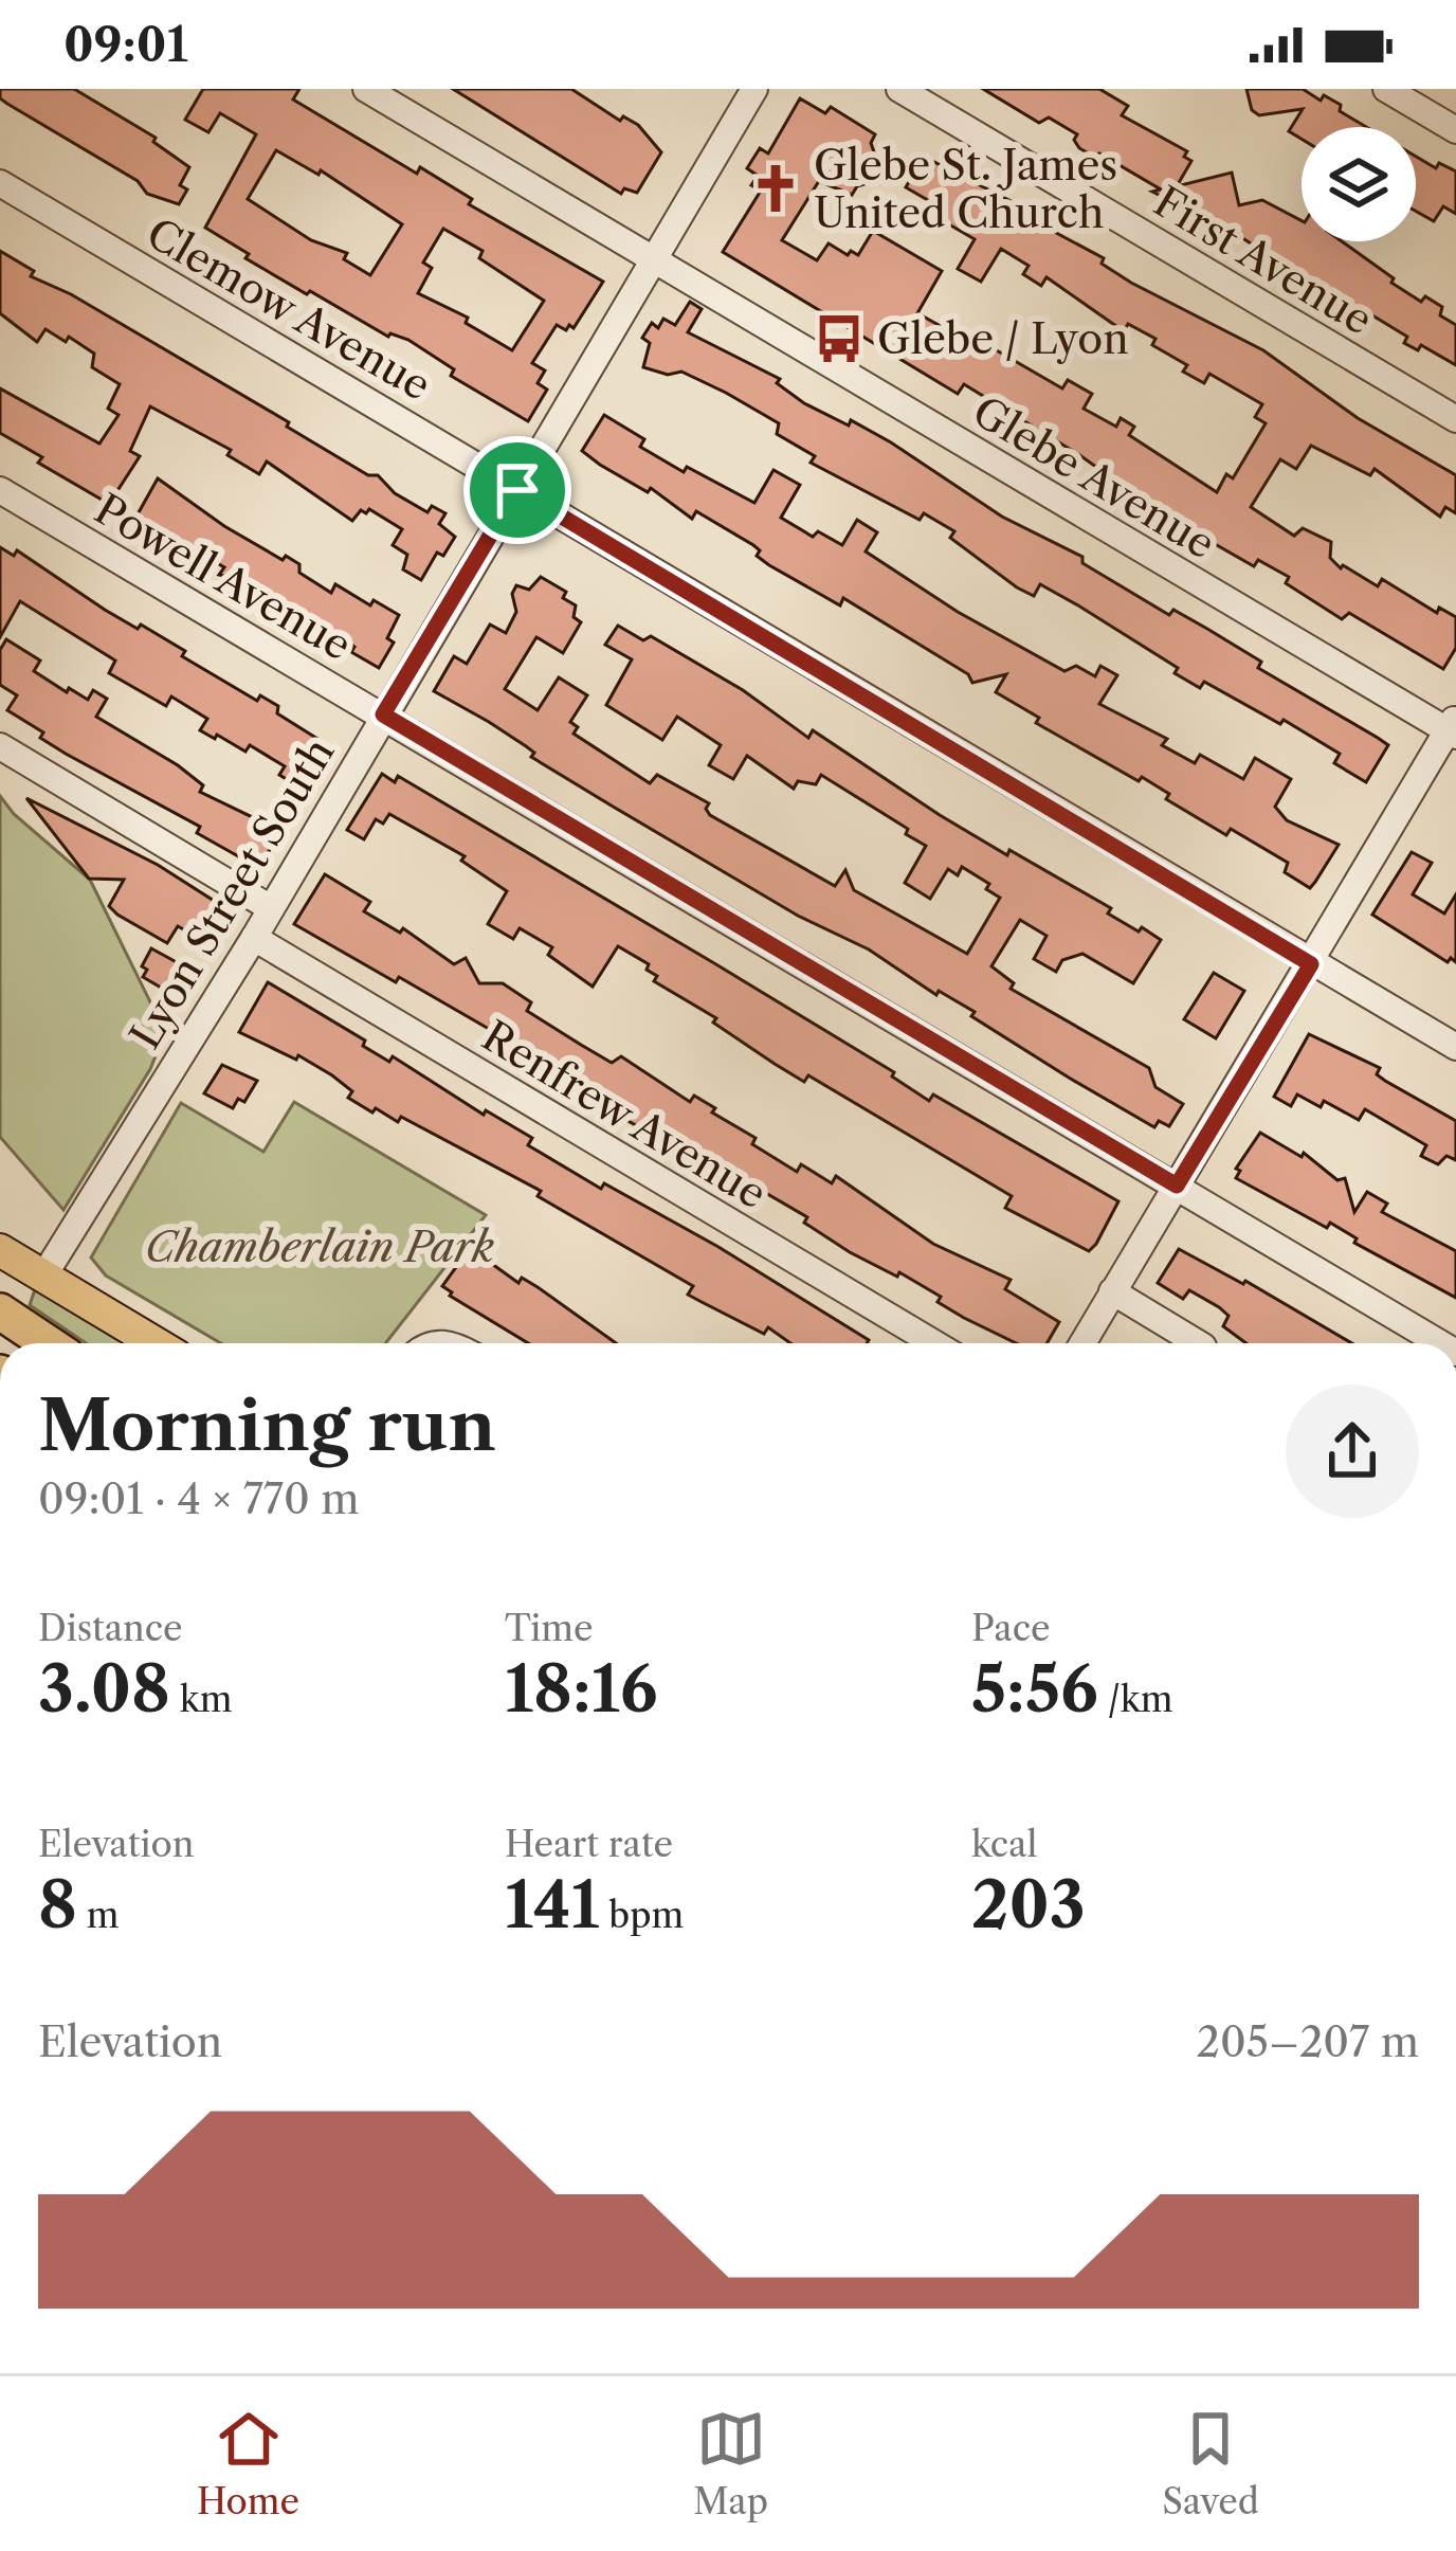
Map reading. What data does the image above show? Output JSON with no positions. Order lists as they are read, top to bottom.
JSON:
{
  "streets": {
    "street": [
      "First Avenue",
      "Clemow Avenue",
      "Glebe Avenue",
      "Powell Avenue",
      "Lyon Street South",
      "Renfrew Avenue"
    ]
  },
  "crossings": [
    ["Clemow Avenue", "Lyon Street South"],
    ["Glebe Avenue", "Lyon Street South"],
    ["Powell Avenue", "Lyon Street South"],
    ["Lyon Street South", "Renfrew Avenue"]
  ],
  "parks": ["Chamberlain Park"],
  "places": {
    "church": ["Glebe St. James United Church"],
    "bus stop": ["Glebe / Lyon"]
  },
  "page": {
    "status": "09:01",
    "heading": ["Morning run", "09:01 · 4 × 770 m"],
    "stats": [
      ["Distance", "3.08 km"],
      ["Time", "18:16"],
      ["Pace", "5:56 /km"],
      ["Elevation", "8 m"],
      ["Heart rate", "141 bpm"],
      ["kcal", "203"]
    ],
    "chart": ["Elevation", "205–207 m"],
    "tabs": ["Home", "Map", "Saved"]
  }
}
